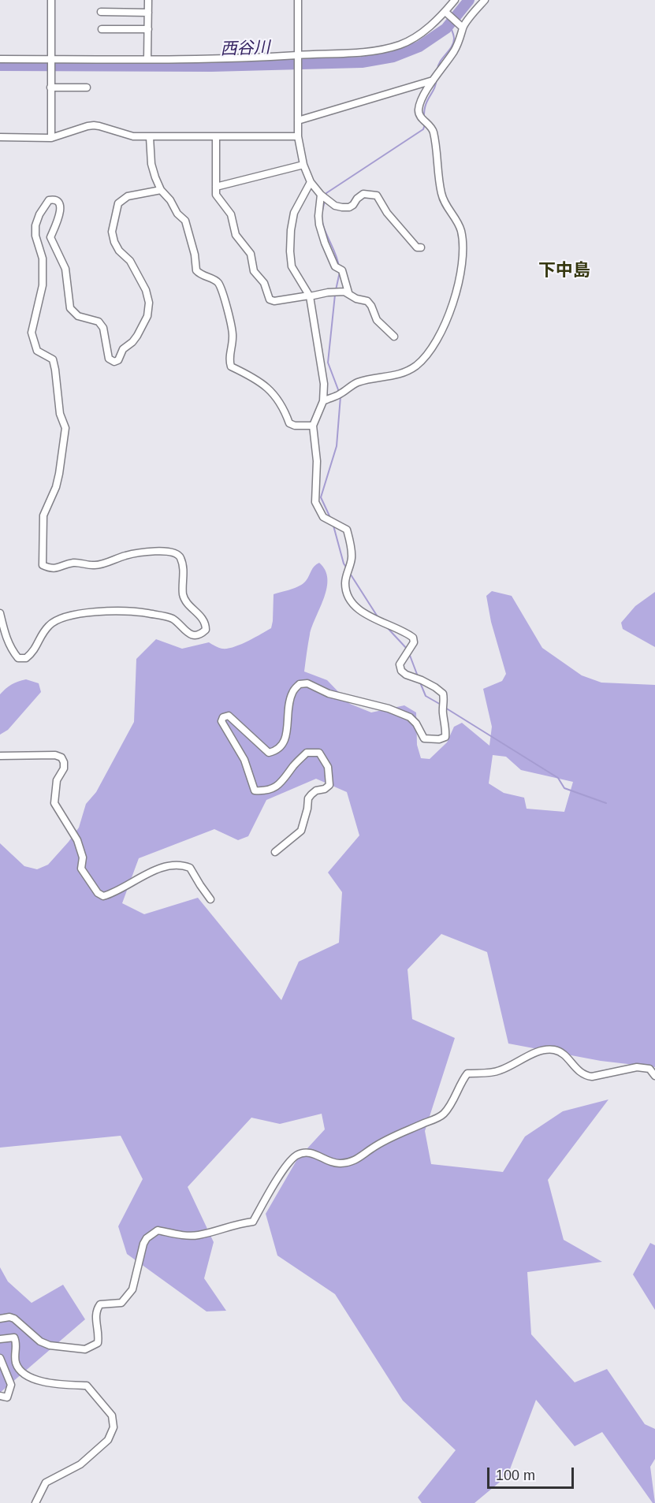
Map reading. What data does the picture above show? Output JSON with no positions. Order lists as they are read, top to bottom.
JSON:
{
  "districts": ["下中島"],
  "water": ["西谷川"],
  "scale_bar": "100 m"
}
